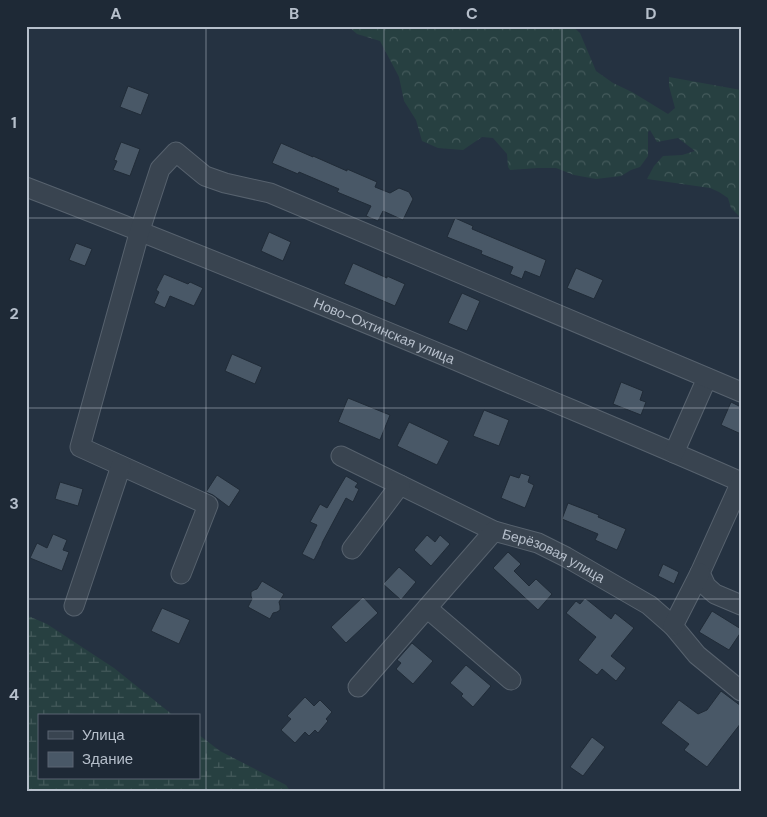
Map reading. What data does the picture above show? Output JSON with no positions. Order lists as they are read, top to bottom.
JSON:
{
  "streets": {
    "street": ["Ново-Охтинская улица", "Берёзовая улица"]
  },
  "legend": ["Улица", "Здание"],
  "grid": {
    "columns": [
      "A",
      "B",
      "C",
      "D"
    ],
    "rows": [
      "1",
      "2",
      "3",
      "4"
    ]
  }
}
